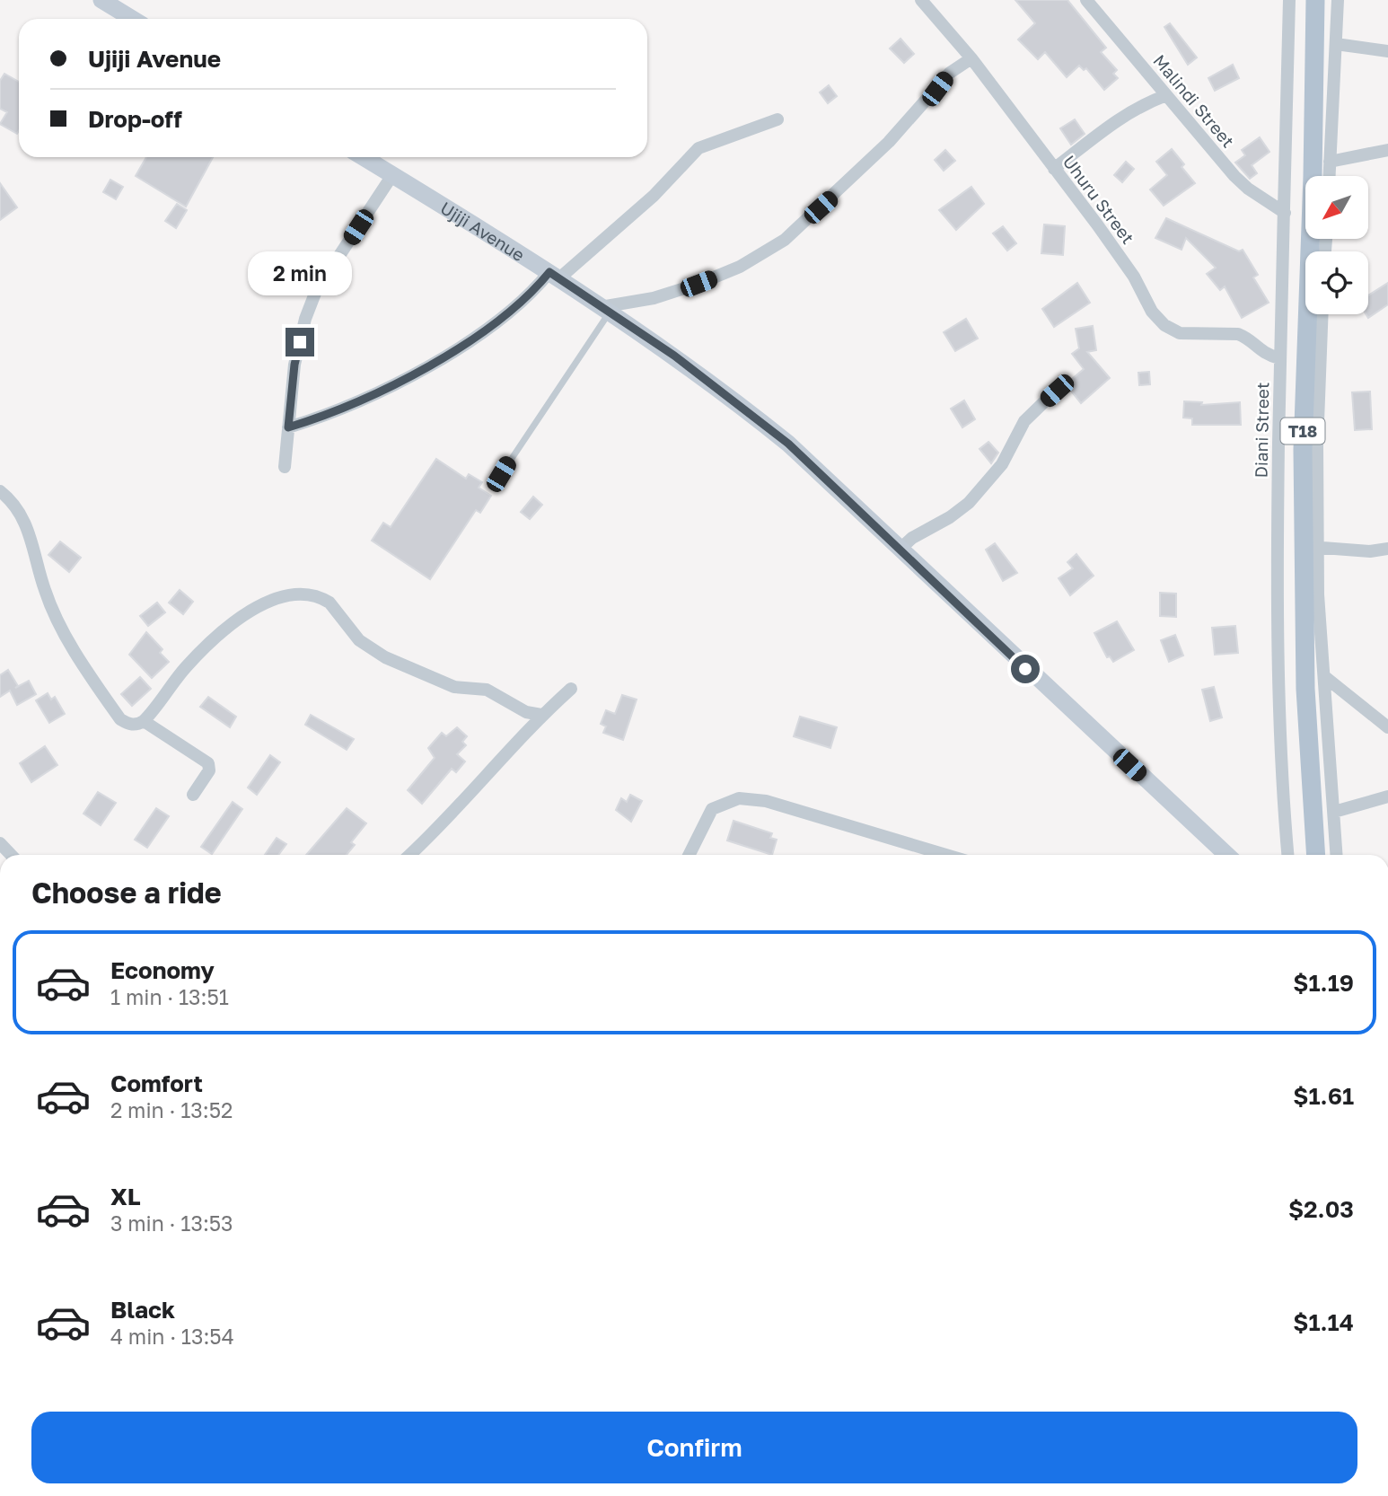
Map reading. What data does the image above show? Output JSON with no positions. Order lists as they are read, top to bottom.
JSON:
{
  "streets": {
    "main road": ["Ujiji Avenue", "T18"],
    "street": ["Malindi Street", "Uhuru Street", "Diani Street"]
  },
  "crossings": [
    ["Malindi Street", "Diani Street"],
    ["Uhuru Street", "Diani Street"]
  ],
  "north": "bottom left",
  "page": {
    "banner": ["Ujiji Avenue", "Drop-off"],
    "bubble": "2 min",
    "heading": "Choose a ride",
    "list": [
      {
        "name": "Economy",
        "note": "1 min · 13:51",
        "value": "$1.19"
      },
      {
        "name": "Comfort",
        "note": "2 min · 13:52",
        "value": "$1.61"
      },
      {
        "name": "XL",
        "note": "3 min · 13:53",
        "value": "$2.03"
      },
      {
        "name": "Black",
        "note": "4 min · 13:54",
        "value": "$1.14"
      }
    ],
    "buttons": "Confirm"
  }
}
